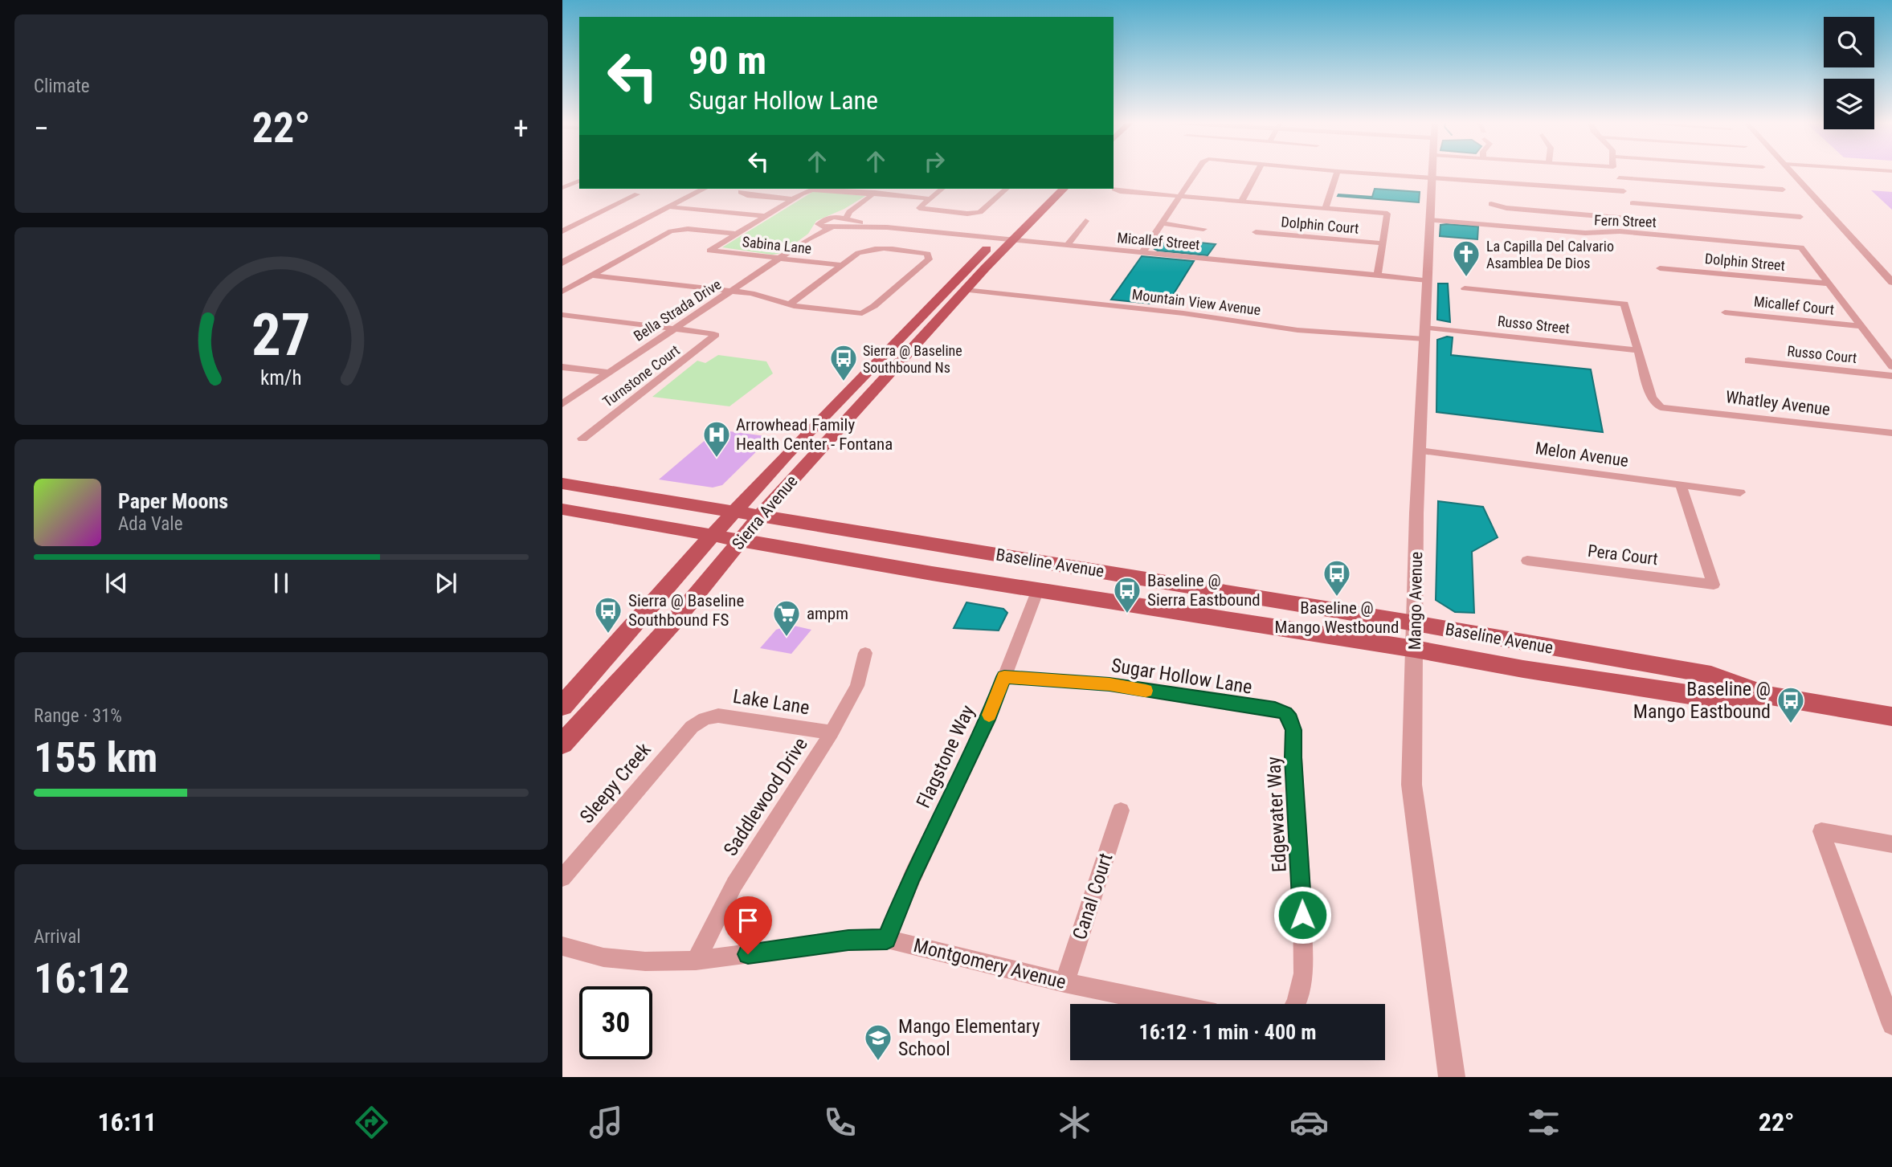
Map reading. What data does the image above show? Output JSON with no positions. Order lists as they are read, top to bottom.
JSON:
{
  "streets": {
    "main road": ["Sierra Avenue", "Baseline Avenue"],
    "street": [
      "Fern Street",
      "Dolphin Court",
      "Micallef Street",
      "Sabina Lane",
      "Dolphin Street",
      "Mountain View Avenue",
      "Micallef Court",
      "Bella Strada Drive",
      "Russo Street",
      "Russo Court",
      "Turnstone Court",
      "Whatley Avenue",
      "Melon Avenue",
      "Pera Court",
      "Mango Avenue",
      "Sugar Hollow Lane",
      "Lake Lane",
      "Flagstone Way",
      "Sleepy Creek",
      "Saddlewood Drive",
      "Edgewater Way",
      "Canal Court",
      "Montgomery Avenue"
    ]
  },
  "crossings": [
    ["Fern Street", "Dolphin Street"],
    ["Fern Street", "Micallef Court"],
    ["Fern Street", "Mango Avenue"],
    ["Micallef Street", "Bella Strada Drive"],
    ["Micallef Street", "Sierra Avenue"],
    ["Micallef Street", "Mango Avenue"],
    ["Sabina Lane", "Bella Strada Drive"],
    ["Mountain View Avenue", "Russo Street"],
    ["Mountain View Avenue", "Sierra Avenue"],
    ["Mountain View Avenue", "Mango Avenue"],
    ["Bella Strada Drive", "Turnstone Court"],
    ["Russo Street", "Whatley Avenue"],
    ["Russo Street", "Mango Avenue"],
    ["Melon Avenue", "Pera Court"],
    ["Melon Avenue", "Mango Avenue"],
    ["Sierra Avenue", "Baseline Avenue"],
    ["Baseline Avenue", "Mango Avenue"],
    ["Baseline Avenue", "Flagstone Way"],
    ["Sugar Hollow Lane", "Flagstone Way"],
    ["Sugar Hollow Lane", "Edgewater Way"],
    ["Lake Lane", "Sleepy Creek"],
    ["Lake Lane", "Saddlewood Drive"],
    ["Flagstone Way", "Montgomery Avenue"],
    ["Saddlewood Drive", "Montgomery Avenue"],
    ["Canal Court", "Montgomery Avenue"]
  ],
  "places": {
    "church": ["La Capilla Del Calvario Asamblea De Dios"],
    "bus stop": [
      "Sierra @ Baseline Southbound Ns",
      "Baseline @ Mango Westbound",
      "Baseline @ Sierra Eastbound",
      "Sierra @ Baseline Southbound FS",
      "Baseline @ Mango Eastbound"
    ],
    "hospital": ["Arrowhead Family Health Center - Fontana"],
    "supermarket": ["ampm"],
    "school or university": ["Mango Elementary School"]
  },
  "page": {
    "tile": [
      "Climate",
      ["Range · 31%", "155 km"],
      ["Arrival", "16:12"]
    ],
    "turn": ["90 m", "Sugar Hollow Lane"],
    "heat": ["−", "22°", "+"],
    "song": ["Paper Moons", "Ada Vale"],
    "limit": "30",
    "trip": "16:12 · 1 min · 400 m",
    "tabs": ["16:11", "22°"],
    "gauge": ["27", "km/h"]
  }
}
